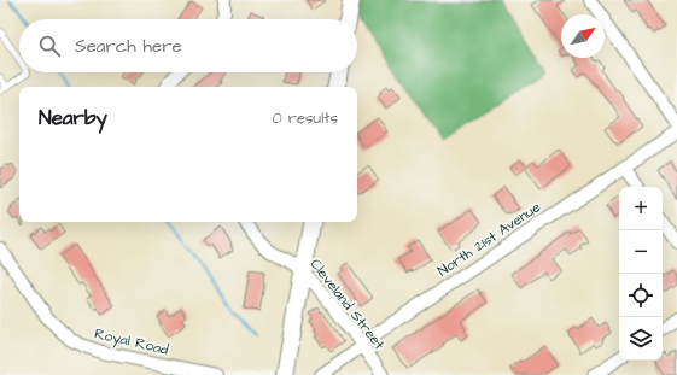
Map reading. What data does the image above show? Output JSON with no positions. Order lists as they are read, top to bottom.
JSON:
{
  "streets": {
    "street": ["North 21st Avenue", "Cleveland Street", "Royal Road"]
  },
  "crossings": [
    ["North 21st Avenue", "Cleveland Street"]
  ],
  "north": "top right",
  "page": {
    "search": "Search here",
    "heading": ["Nearby", "0 results"],
    "map_buttons": ["+", "−"]
  }
}
